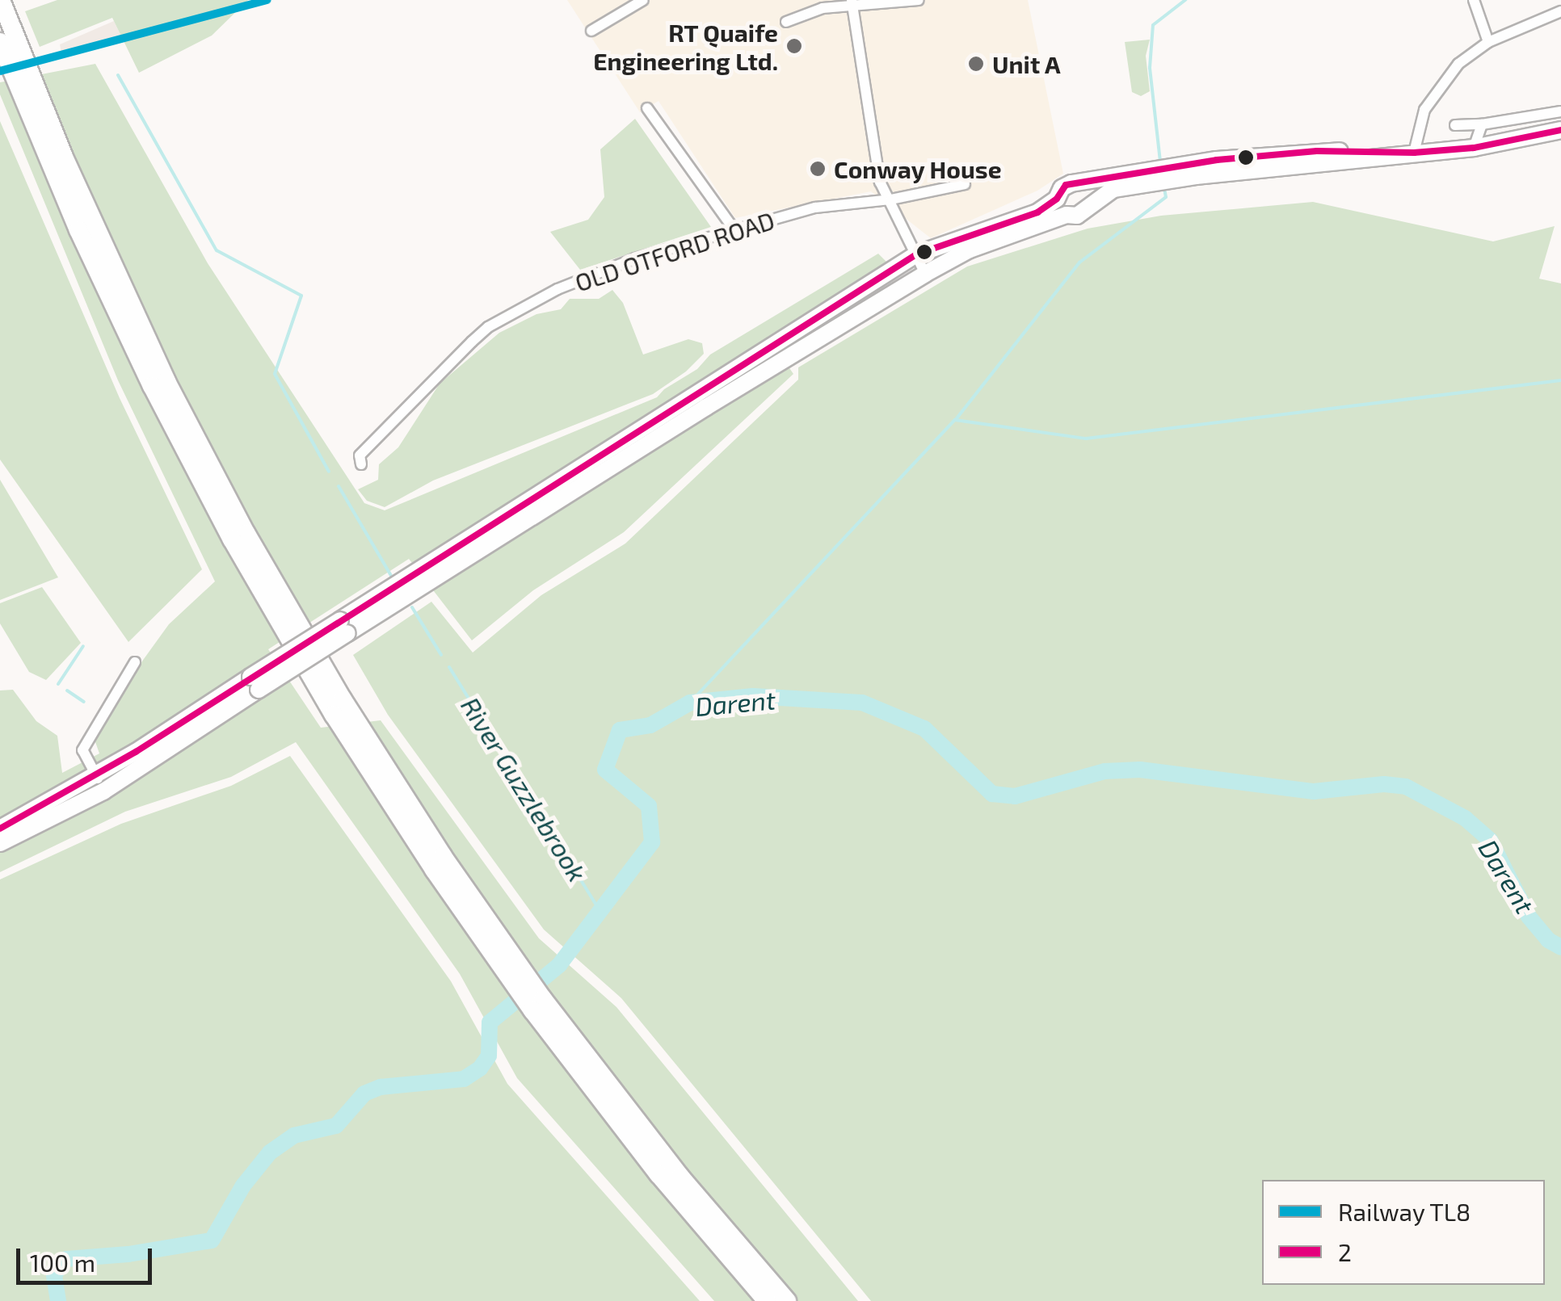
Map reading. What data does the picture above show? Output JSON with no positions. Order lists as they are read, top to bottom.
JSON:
{
  "streets": {
    "street": ["OLD OTFORD ROAD"]
  },
  "water": ["Darent", "River Guzzlebrook"],
  "places": ["RT Quaife Engineering Ltd.", "Unit A", "Conway House"],
  "lines": ["rail line TL8", "transit line 2"],
  "legend": ["Railway TL8", "2"],
  "scale_bar": "100 m"
}
